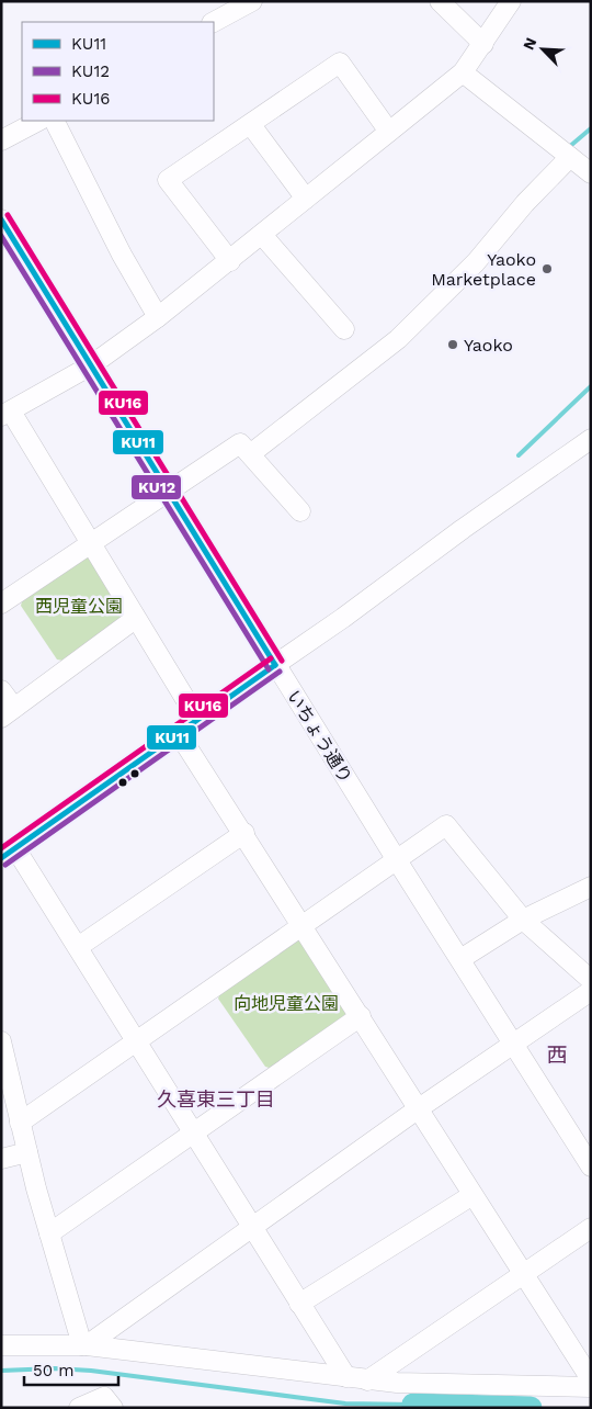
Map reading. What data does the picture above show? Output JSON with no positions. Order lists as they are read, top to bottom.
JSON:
{
  "streets": {
    "street": ["いちょう通り"]
  },
  "districts": ["西", "久喜東三丁目"],
  "parks": ["西児童公園", "向地児童公園"],
  "places": ["Yaoko Marketplace", "Yaoko"],
  "lines": ["transit line KU16", "transit line KU11", "transit line KU12"],
  "legend": ["KU11", "KU12", "KU16"],
  "scale_bar": "50 m",
  "north": "top left"
}
